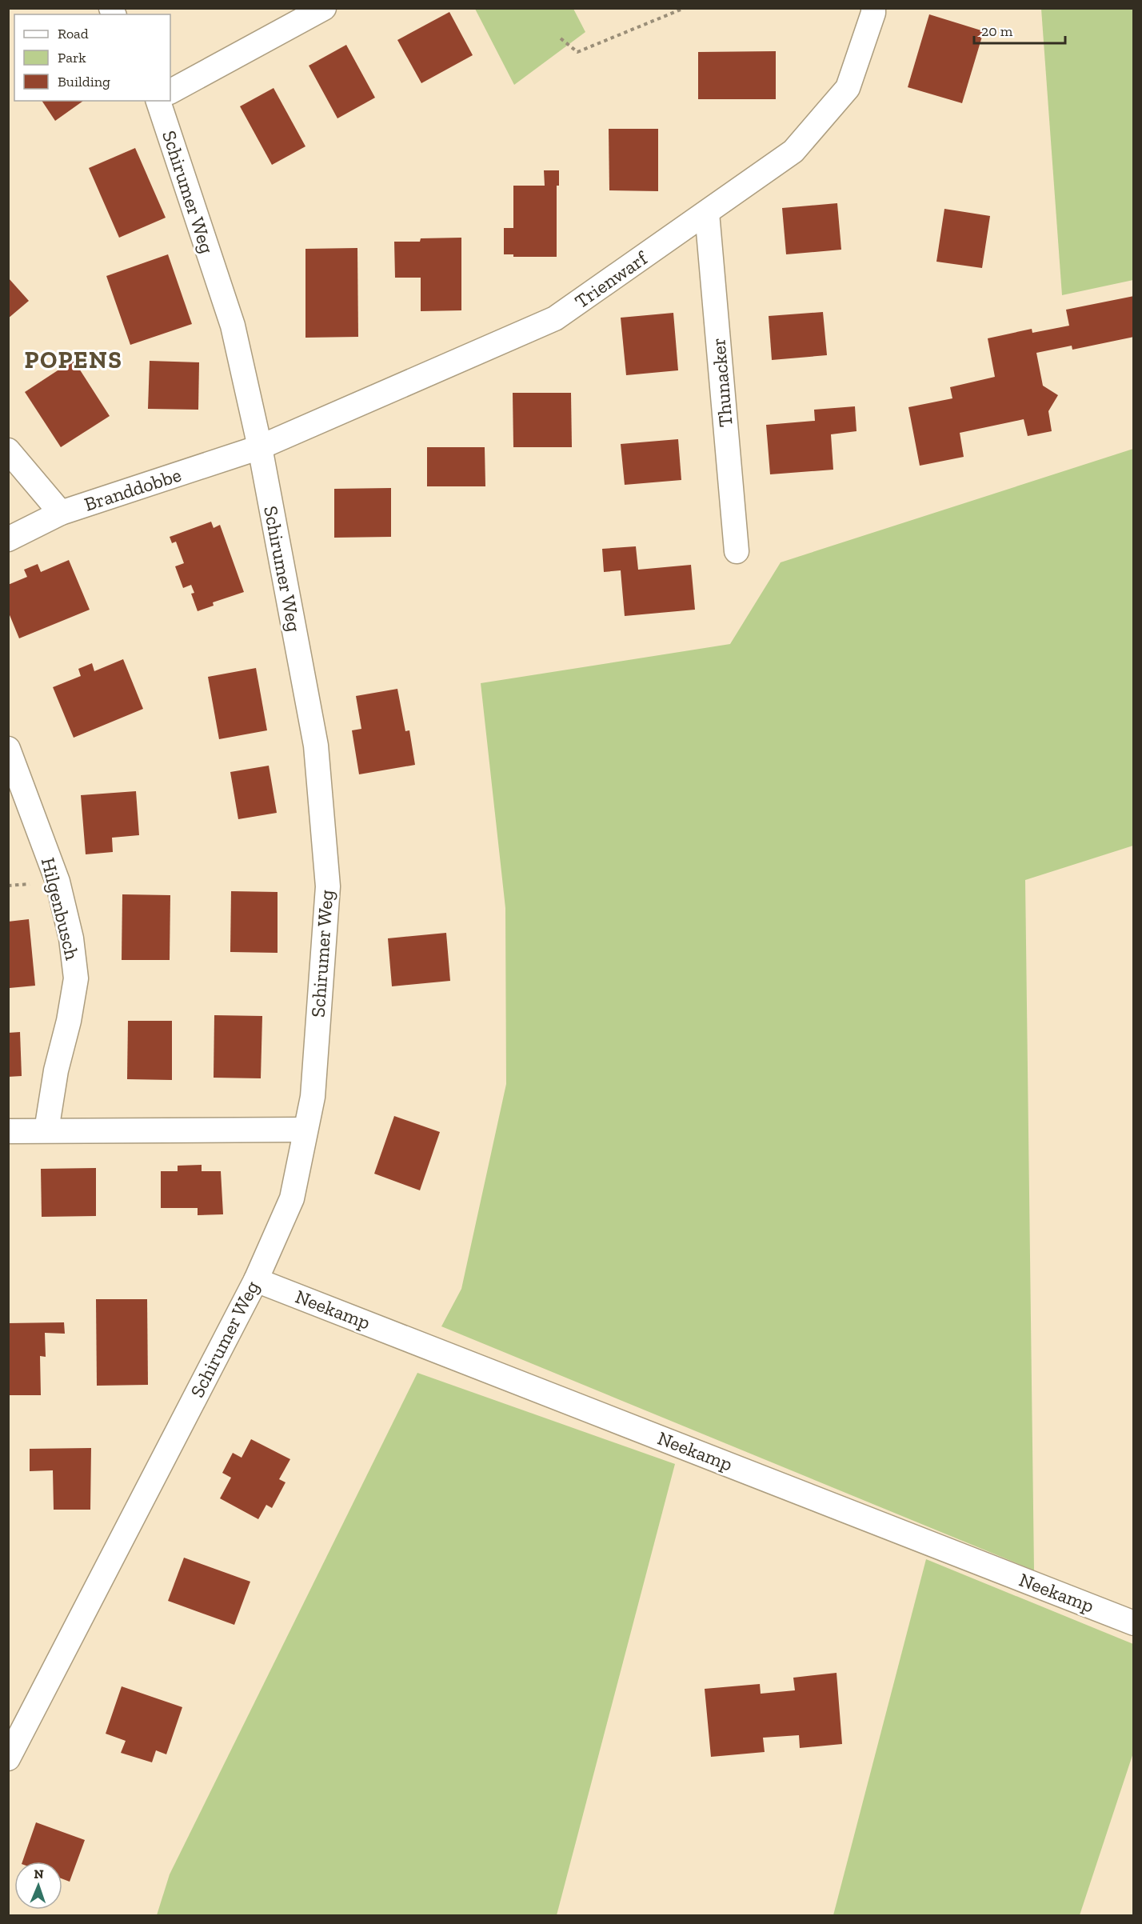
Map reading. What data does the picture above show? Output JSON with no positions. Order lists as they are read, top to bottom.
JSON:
{
  "streets": {
    "street": [
      "Schirumer Weg",
      "Trienwarf",
      "Thunacker",
      "Branddobbe",
      "Hilgenbusch",
      "Neekamp"
    ]
  },
  "crossings": [
    ["Schirumer Weg", "Trienwarf"],
    ["Schirumer Weg", "Branddobbe"],
    ["Schirumer Weg", "Neekamp"],
    ["Trienwarf", "Thunacker"],
    ["Trienwarf", "Branddobbe"]
  ],
  "districts": ["POPENS"],
  "legend": ["Road", "Park", "Building"],
  "scale_bar": "20 m",
  "north": "top"
}
